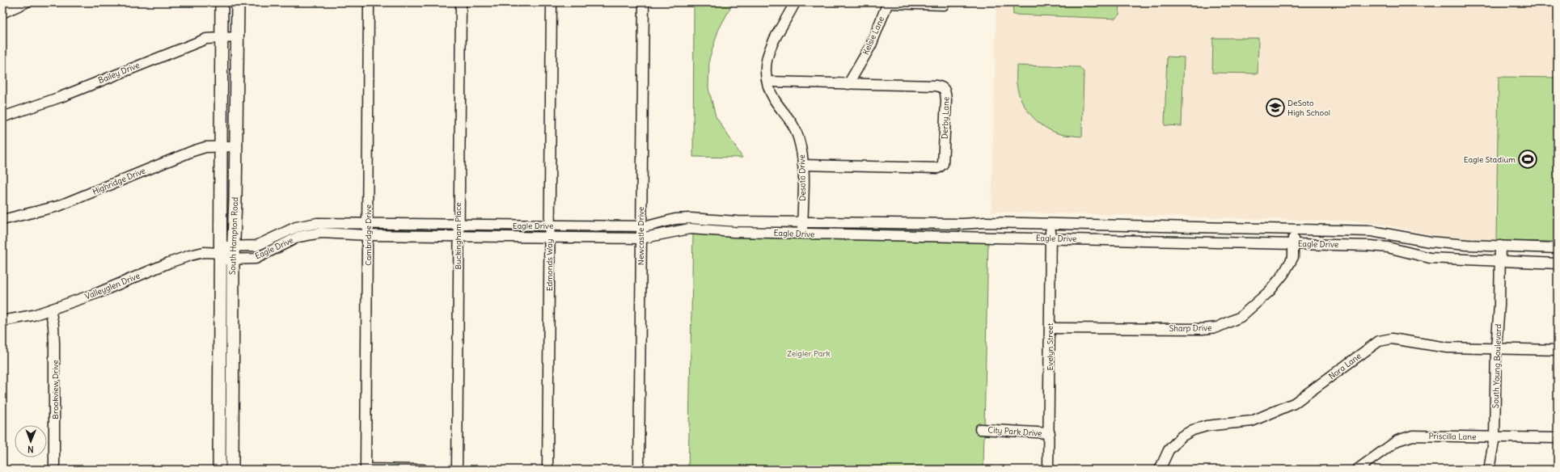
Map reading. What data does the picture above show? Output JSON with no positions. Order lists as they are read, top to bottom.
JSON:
{
  "streets": {
    "main road": ["South Hampton Road"],
    "street": [
      "Kelsie Lane",
      "Bailey Drive",
      "Derby Lane",
      "Desoto Drive",
      "Highridge Drive",
      "Eagle Drive",
      "Cambridge Drive",
      "Buckingham Place",
      "Newcastle Drive",
      "Edmonds Way",
      "Valleyglen Drive",
      "Sharp Drive",
      "Evelyn Street",
      "Nora Lane",
      "South Young Boulevard",
      "Brookview Drive",
      "City Park Drive",
      "Priscilla Lane"
    ]
  },
  "crossings": [
    ["Kelsie Lane", "Derby Lane"],
    ["Bailey Drive", "South Hampton Road"],
    ["Derby Lane", "Desoto Drive"],
    ["Desoto Drive", "Eagle Drive"],
    ["Highridge Drive", "South Hampton Road"],
    ["Eagle Drive", "Cambridge Drive"],
    ["Eagle Drive", "South Hampton Road"],
    ["Eagle Drive", "Buckingham Place"],
    ["Eagle Drive", "Newcastle Drive"],
    ["Eagle Drive", "Edmonds Way"],
    ["Eagle Drive", "Valleyglen Drive"],
    ["Eagle Drive", "Sharp Drive"],
    ["Eagle Drive", "Evelyn Street"],
    ["Eagle Drive", "South Young Boulevard"],
    ["South Hampton Road", "Valleyglen Drive"],
    ["Valleyglen Drive", "Brookview Drive"],
    ["Sharp Drive", "Evelyn Street"],
    ["Evelyn Street", "City Park Drive"],
    ["Nora Lane", "South Young Boulevard"],
    ["South Young Boulevard", "Priscilla Lane"]
  ],
  "parks": ["Zeigler Park"],
  "places": {
    "school or university": ["DeSoto High School"],
    "sports": ["Eagle Stadium"]
  },
  "north": "bottom"
}
